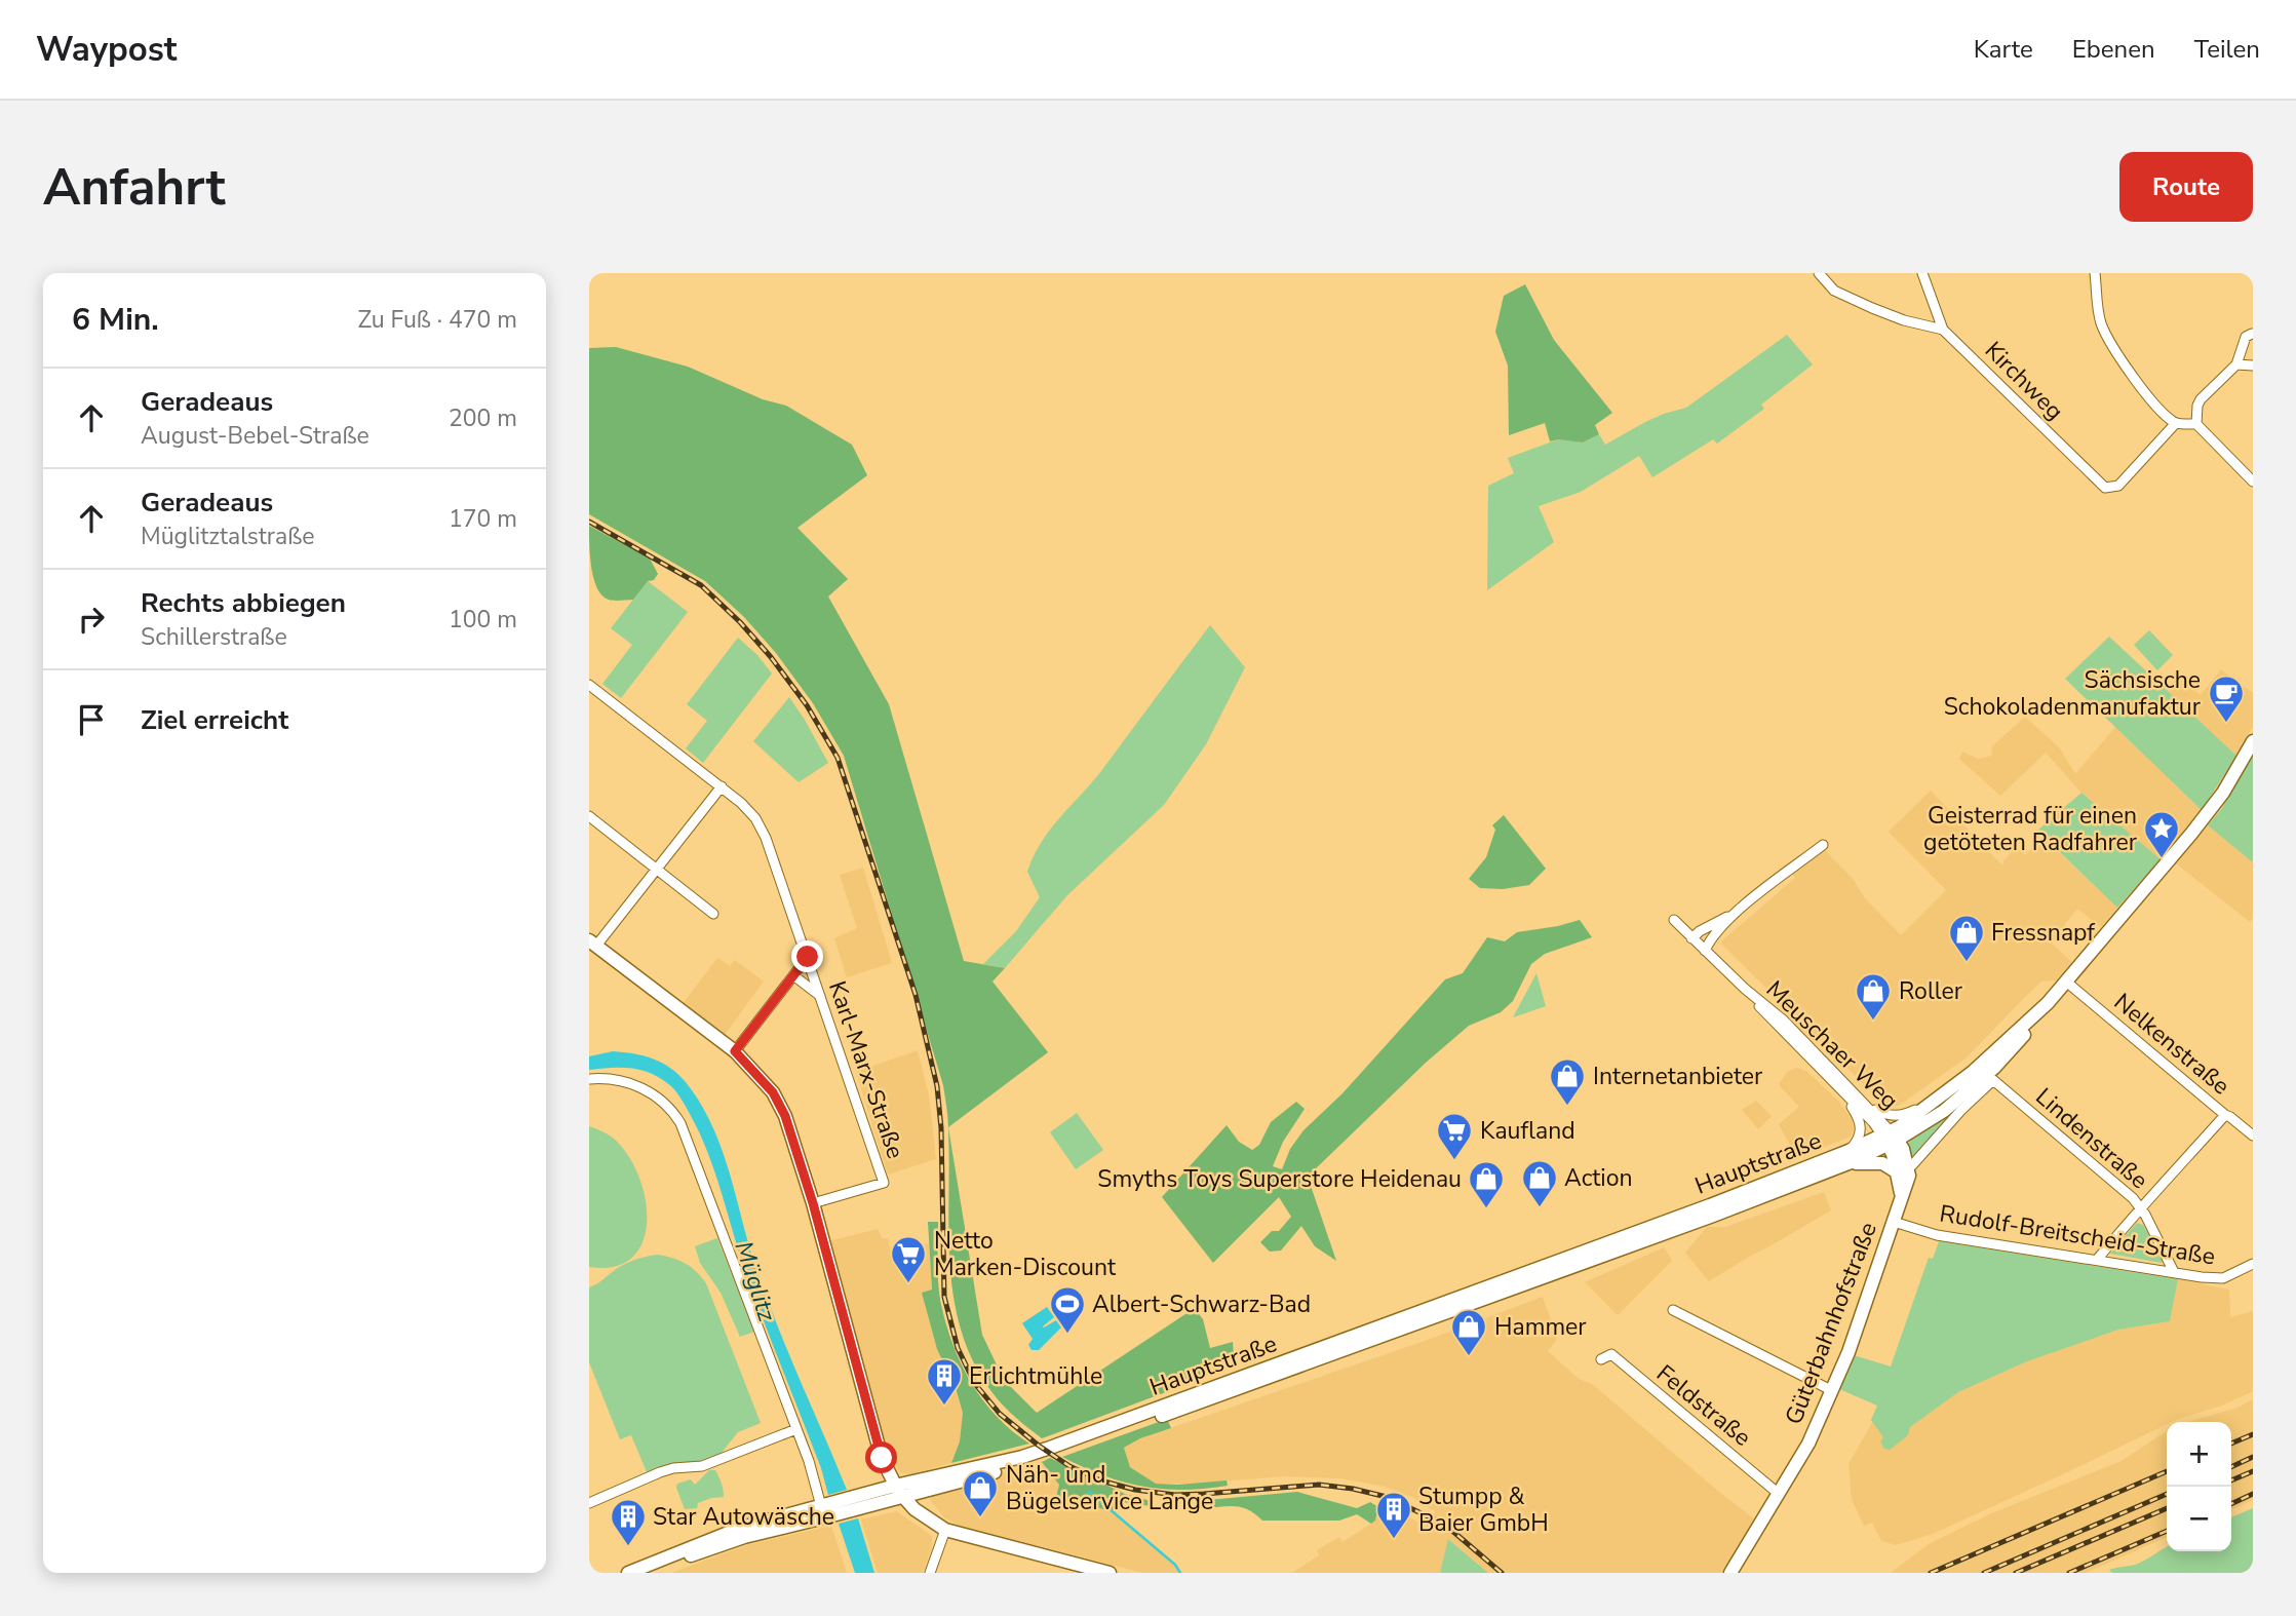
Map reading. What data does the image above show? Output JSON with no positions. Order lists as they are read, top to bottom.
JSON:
{
  "streets": {
    "main road": ["Hauptstraße", "Güterbahnhofstraße"],
    "street": [
      "Kirchweg",
      "Nelkenstraße",
      "Meuschaer Weg",
      "Karl-Marx-Straße",
      "Lindenstraße",
      "Rudolf-Breitscheid-Straße",
      "Feldstraße"
    ]
  },
  "crossings": [
    ["Meuschaer Weg", "Hauptstraße"],
    ["Lindenstraße", "Rudolf-Breitscheid-Straße"],
    ["Lindenstraße", "Güterbahnhofstraße"],
    ["Rudolf-Breitscheid-Straße", "Güterbahnhofstraße"],
    ["Güterbahnhofstraße", "Feldstraße"]
  ],
  "water": ["Müglitz"],
  "places": {
    "cafe": ["Sächsische Schokoladenmanufaktur"],
    "place": ["Geisterrad für einen getöteten Radfahrer"],
    "shop": [
      "Fressnapf",
      "Roller",
      "Internetanbieter",
      "Action",
      "Smyths Toys Superstore Heidenau",
      "Hammer",
      "Näh- und Bügelservice Lange"
    ],
    "supermarket": ["Kaufland", "Netto Marken-Discount"],
    "sports": ["Albert-Schwarz-Bad"],
    "building": ["Erlichtmühle", "Stumpp & Baier GmbH", "Star Autowäsche"]
  },
  "page": {
    "header": "Waypost",
    "nav": ["Karte", "Ebenen", "Teilen"],
    "buttons": "Route",
    "title": "Anfahrt",
    "heading": ["6 Min.", "Zu Fuß · 470 m"],
    "list": [
      ["Geradeaus", "August-Bebel-Straße", "200 m"],
      ["Geradeaus", "Müglitztalstraße", "170 m"],
      ["Rechts abbiegen", "Schillerstraße", "100 m"],
      "Ziel erreicht"
    ],
    "map_buttons": ["+", "−"]
  }
}
